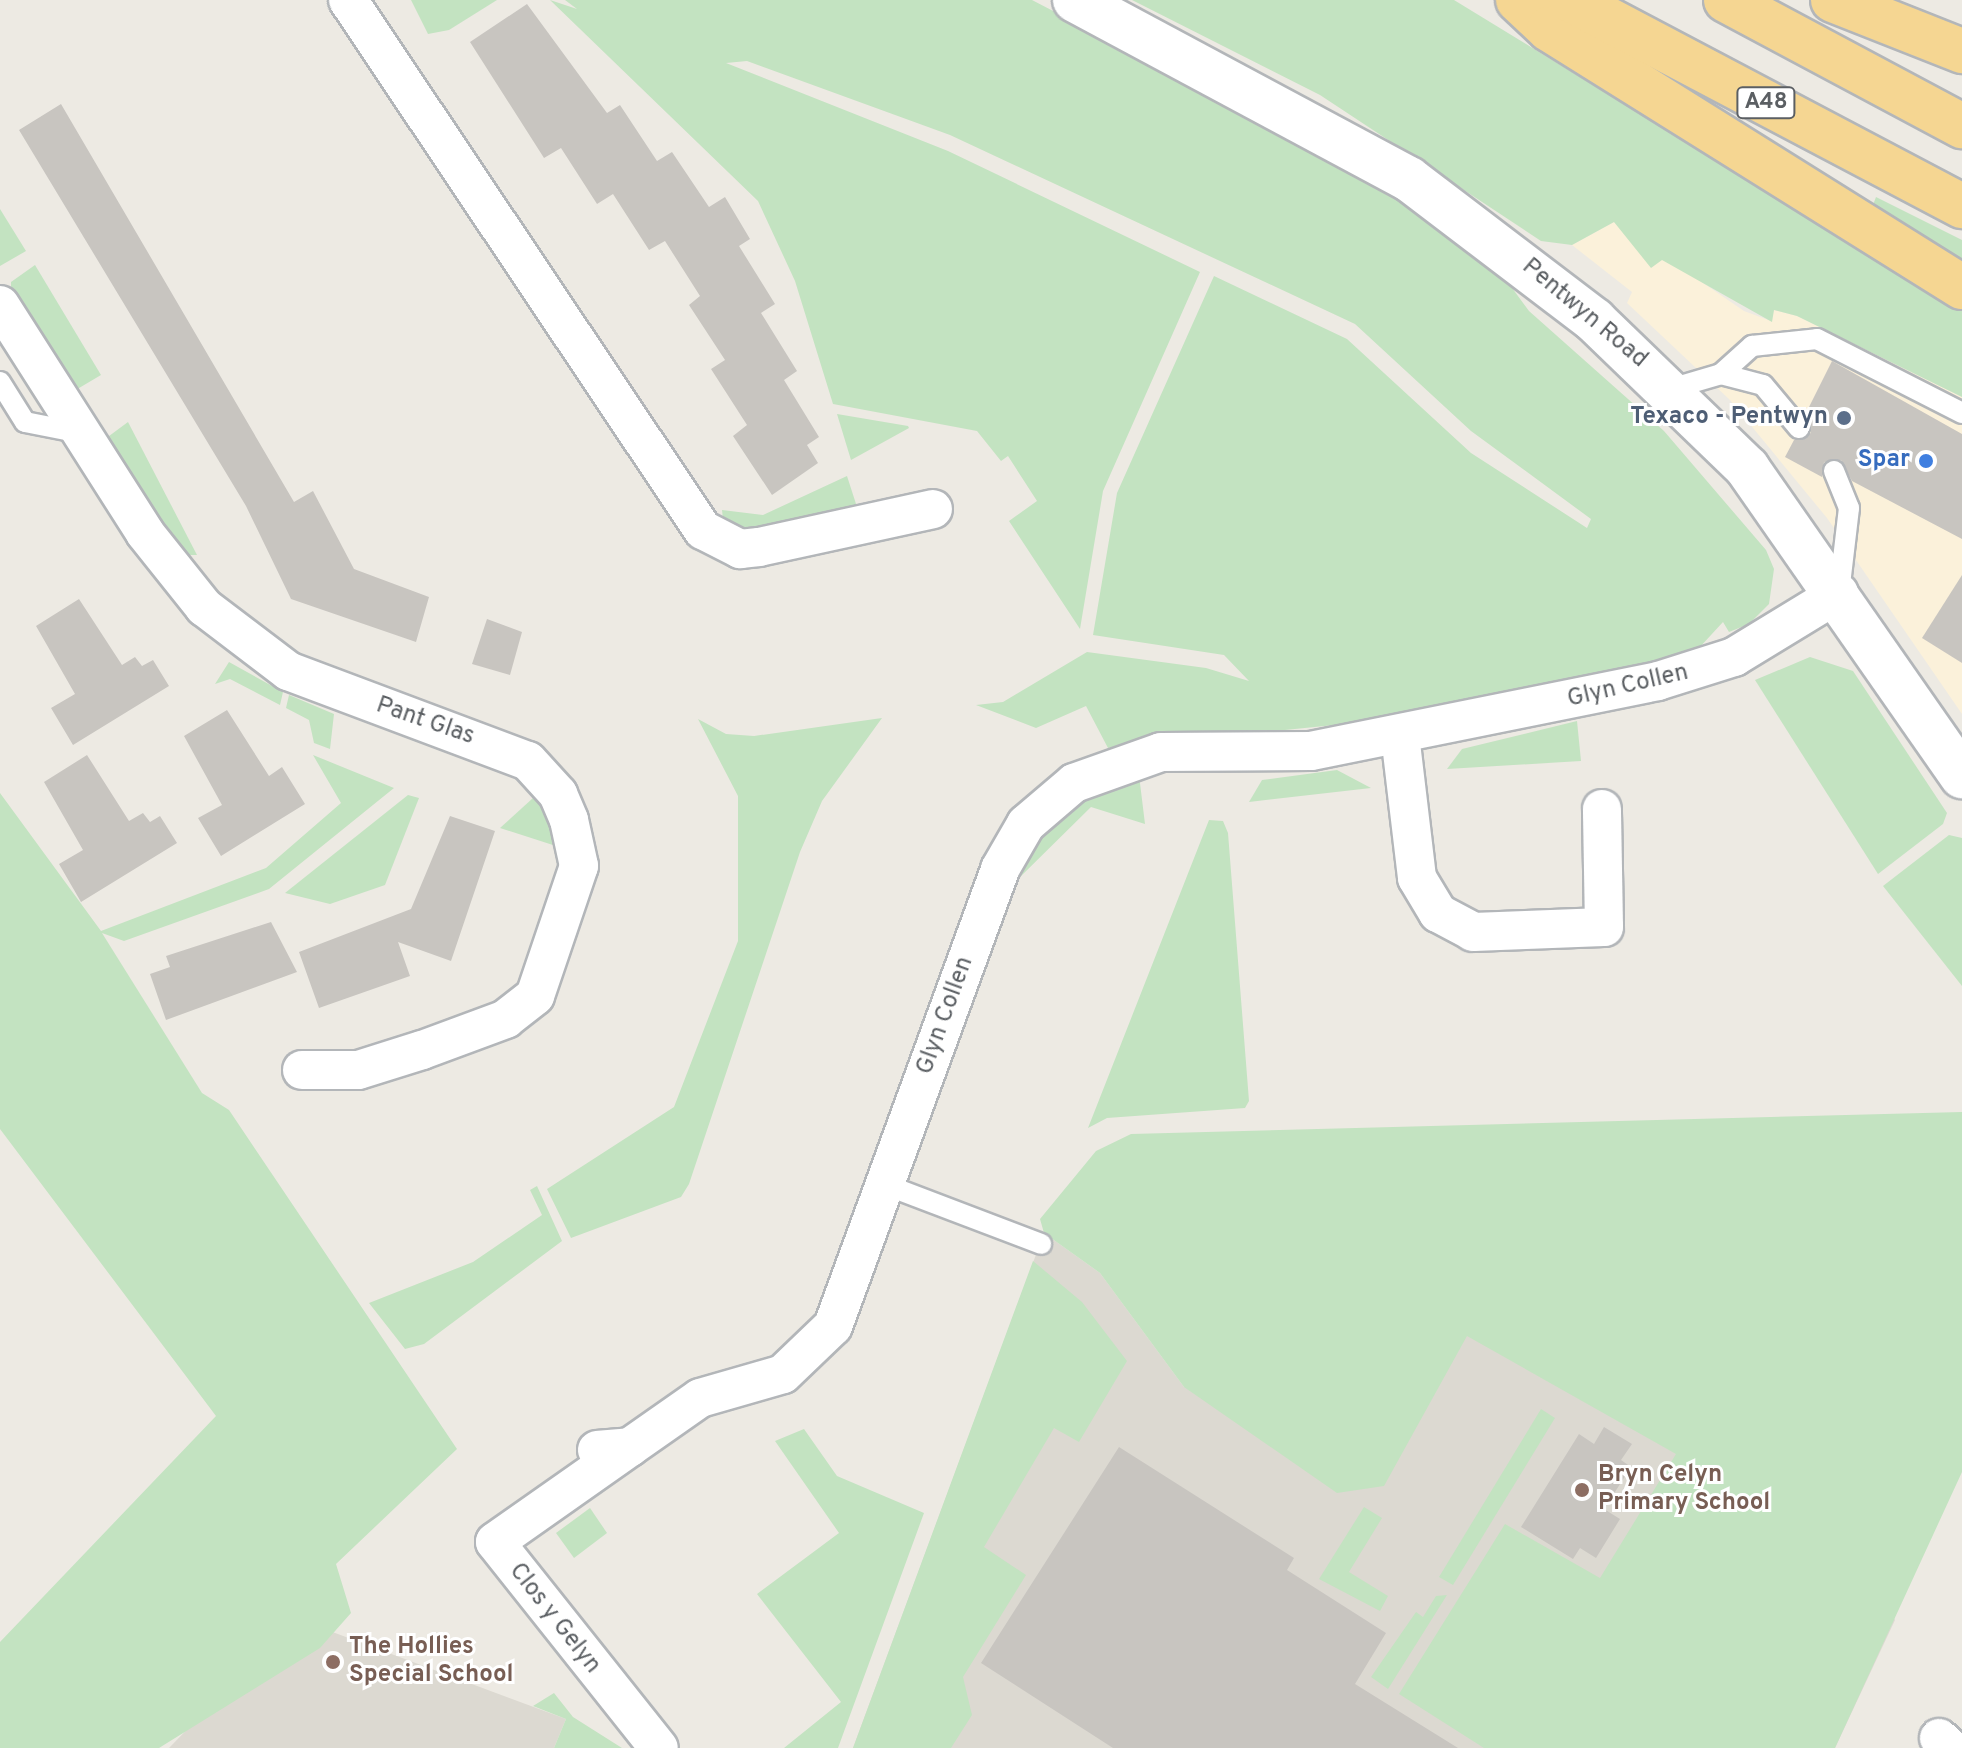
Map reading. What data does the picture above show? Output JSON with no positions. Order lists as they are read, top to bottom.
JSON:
{
  "streets": {
    "highway": ["A48"],
    "street": [
      "Pentwyn Road",
      "Glyn Collen",
      "Pant Glas",
      "Clos y Gelyn"
    ]
  },
  "crossings": [
    ["Pentwyn Road", "Glyn Collen"],
    ["Glyn Collen", "Clos y Gelyn"]
  ],
  "places": [
    "Texaco - Pentwyn",
    "Spar",
    "Bryn Celyn Primary School",
    "The Hollies Special School"
  ]
}
